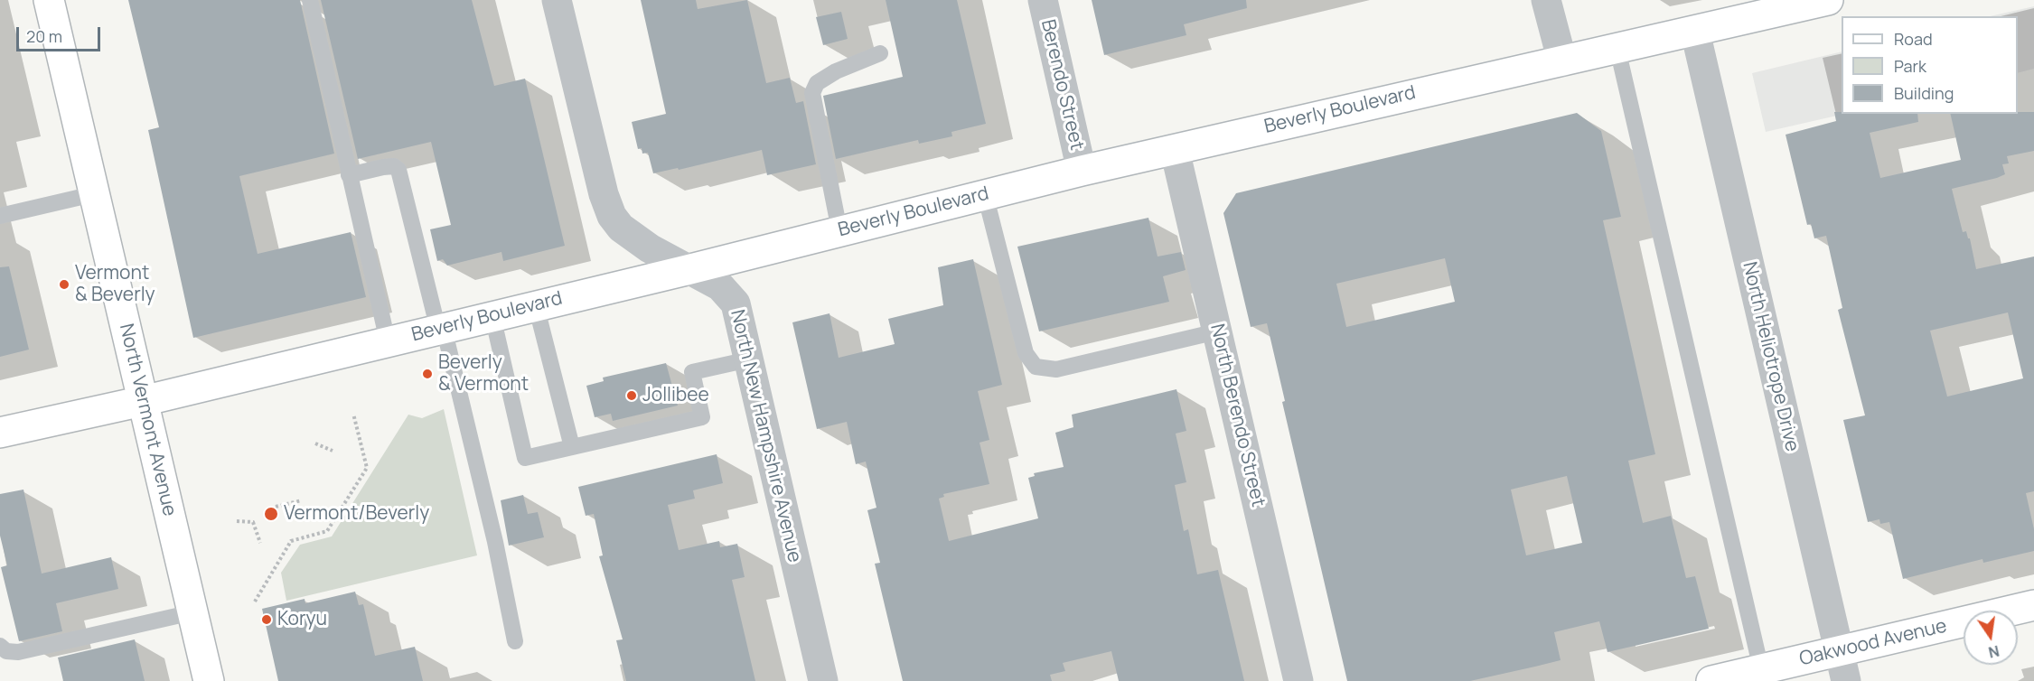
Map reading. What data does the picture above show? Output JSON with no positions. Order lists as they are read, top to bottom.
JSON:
{
  "streets": {
    "main road": ["Beverly Boulevard", "North Vermont Avenue", "Oakwood Avenue"],
    "street": [
      "Berendo Street",
      "North Heliotrope Drive",
      "North Berendo Street",
      "North New Hampshire Avenue"
    ]
  },
  "crossings": [
    ["Berendo Street", "Beverly Boulevard"],
    ["Beverly Boulevard", "North Heliotrope Drive"],
    ["Beverly Boulevard", "North Berendo Street"],
    ["Beverly Boulevard", "North Vermont Avenue"],
    ["Beverly Boulevard", "North New Hampshire Avenue"],
    ["North Heliotrope Drive", "Oakwood Avenue"]
  ],
  "places": [
    "Vermont & Beverly",
    "Beverly & Vermont",
    "Jollibee",
    "Vermont/Beverly",
    "Koryu"
  ],
  "legend": ["Road", "Park", "Building"],
  "scale_bar": "20 m",
  "north": "bottom"
}
